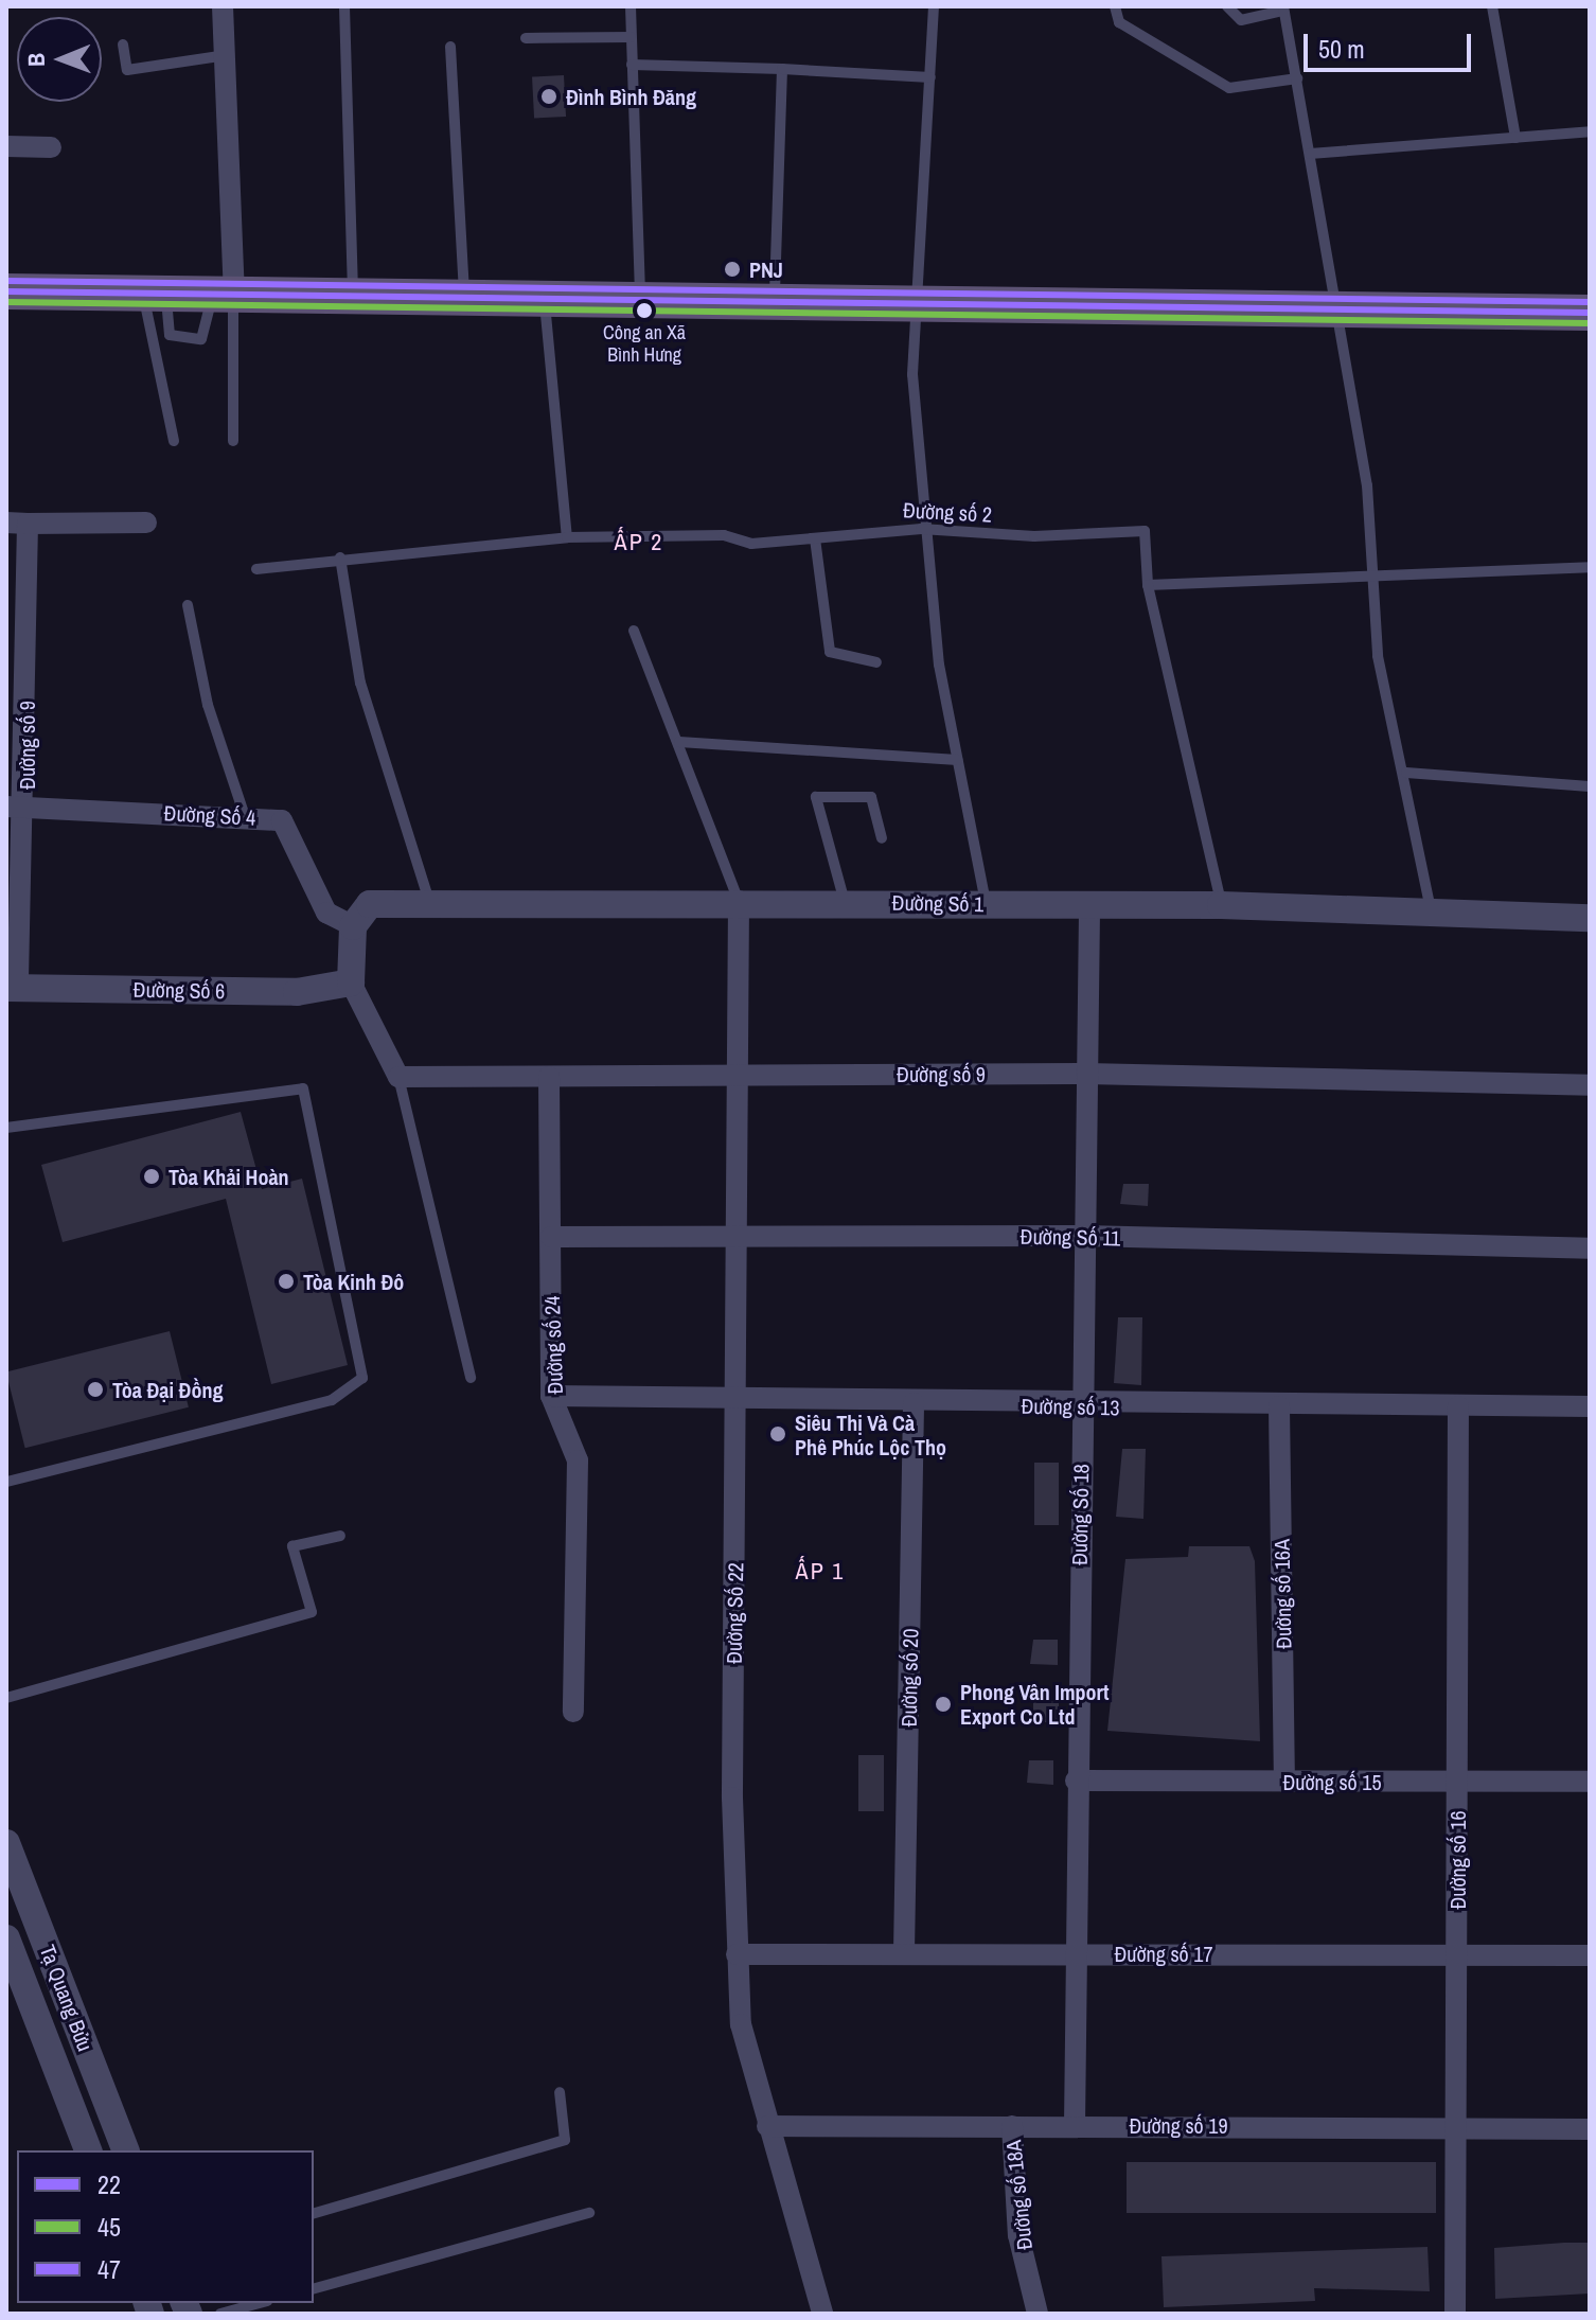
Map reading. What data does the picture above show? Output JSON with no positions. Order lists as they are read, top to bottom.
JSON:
{
  "streets": {
    "street": [
      "Đường số 9",
      "Đường Số 4",
      "Đường Số 1",
      "Đường Số 6",
      "Đường Số 11",
      "Đường số 24",
      "Đường số 13",
      "Đường Số 18",
      "Đường số 16A",
      "Đường Số 22",
      "Đường số 20",
      "Đường số 15",
      "Đường số 16",
      "Đường số 17",
      "Tạ Quang Bửu",
      "Đường số 19",
      "Đường số 18A"
    ],
    "lane": ["Đường số 2"]
  },
  "crossings": [
    ["Đường số 9", "Đường Số 4"],
    ["Đường số 9", "Đường Số 6"],
    ["Đường số 9", "Đường số 24"],
    ["Đường số 9", "Đường Số 18"],
    ["Đường số 9", "Đường Số 22"],
    ["Đường Số 4", "Đường Số 1"],
    ["Đường Số 1", "Đường Số 18"],
    ["Đường Số 1", "Đường Số 22"],
    ["Đường Số 11", "Đường số 24"],
    ["Đường Số 11", "Đường Số 18"],
    ["Đường Số 11", "Đường Số 22"],
    ["Đường số 24", "Đường số 13"],
    ["Đường số 13", "Đường Số 18"],
    ["Đường số 13", "Đường số 16A"],
    ["Đường số 13", "Đường Số 22"],
    ["Đường số 13", "Đường số 20"],
    ["Đường số 13", "Đường số 16"],
    ["Đường Số 18", "Đường số 15"],
    ["Đường Số 18", "Đường số 17"],
    ["Đường Số 18", "Đường số 19"],
    ["Đường số 16A", "Đường số 15"],
    ["Đường Số 22", "Đường số 17"],
    ["Đường Số 22", "Đường số 19"],
    ["Đường số 20", "Đường số 17"],
    ["Đường số 15", "Đường số 16"],
    ["Đường số 16", "Đường số 17"],
    ["Đường số 16", "Đường số 19"],
    ["Đường số 19", "Đường số 18A"]
  ],
  "districts": ["ẤP 2", "ẤP 1"],
  "places": [
    "Đình Bình Đăng",
    "PNJ",
    "Công an Xã Bình Hưng",
    "Tòa Khải Hoàn",
    "Tòa Kinh Đô",
    "Tòa Đại Đồng",
    "Siêu Thị Và Cà Phê Phúc Lộc Thọ",
    "Phong Vân Import Export Co Ltd"
  ],
  "lines": ["transit line 47", "transit line 22", "transit line 45"],
  "legend": ["22", "45", "47"],
  "scale_bar": "50 m",
  "north": "left"
}
